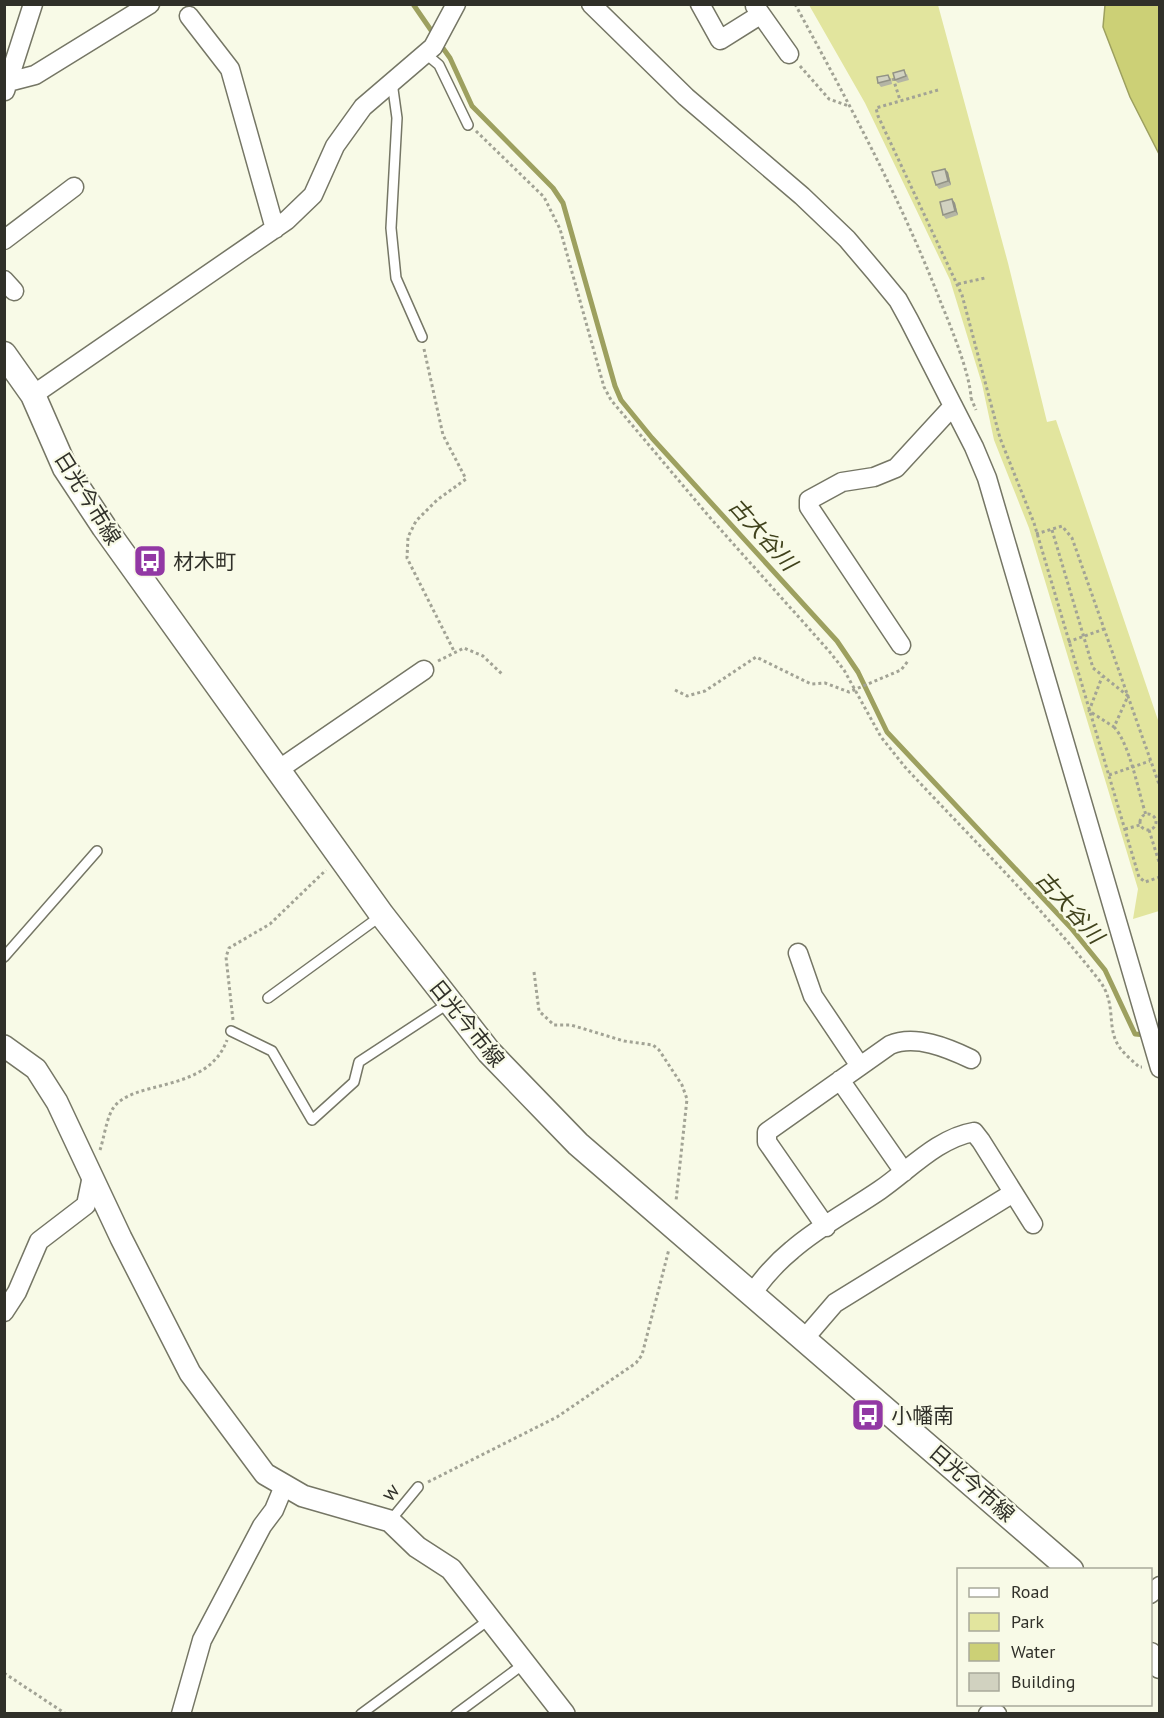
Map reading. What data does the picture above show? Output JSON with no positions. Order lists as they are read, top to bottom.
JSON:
{
  "streets": {
    "main road": ["日光今市線"],
    "lane": ["w"]
  },
  "water": ["古大谷川"],
  "places": {
    "bus stop": ["材木町", "小幡南"]
  },
  "legend": [
    "Road",
    "Park",
    "Water",
    "Building"
  ]
}
